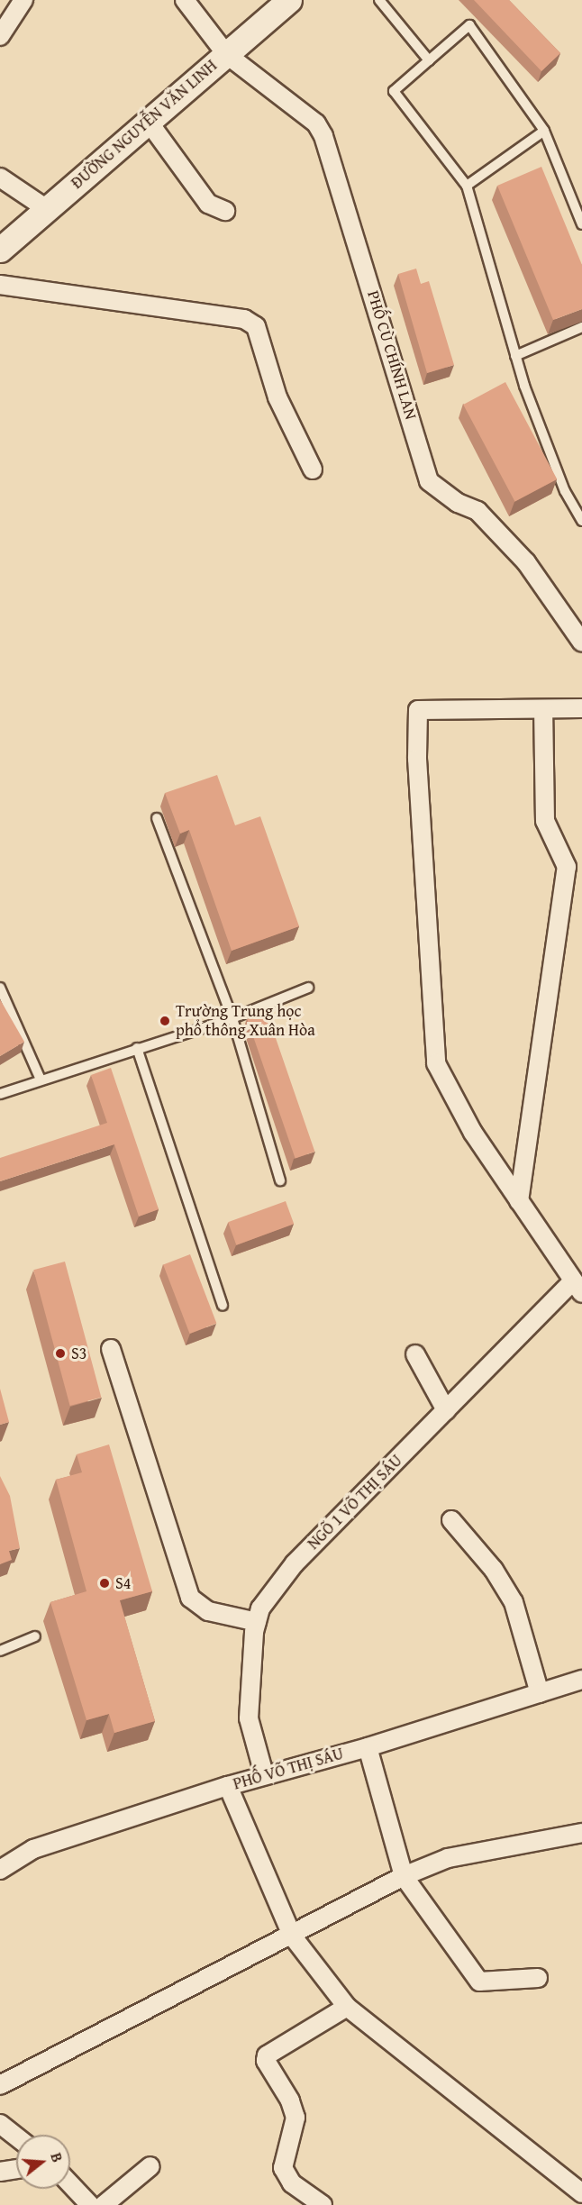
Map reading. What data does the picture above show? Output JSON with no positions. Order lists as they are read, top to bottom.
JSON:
{
  "streets": {
    "street": [
      "ĐƯỜNG NGUYỄN VĂN LINH",
      "PHỐ CÙ CHÍNH LAN",
      "NGÕ 1 VÕ THỊ SÁU",
      "PHỐ VÕ THỊ SÁU"
    ]
  },
  "crossings": [
    ["ĐƯỜNG NGUYỄN VĂN LINH", "PHỐ CÙ CHÍNH LAN"],
    ["NGÕ 1 VÕ THỊ SÁU", "PHỐ VÕ THỊ SÁU"]
  ],
  "places": ["Trường Trung học phổ thông Xuân Hòa", "S3", "S4"],
  "north": "right"
}
